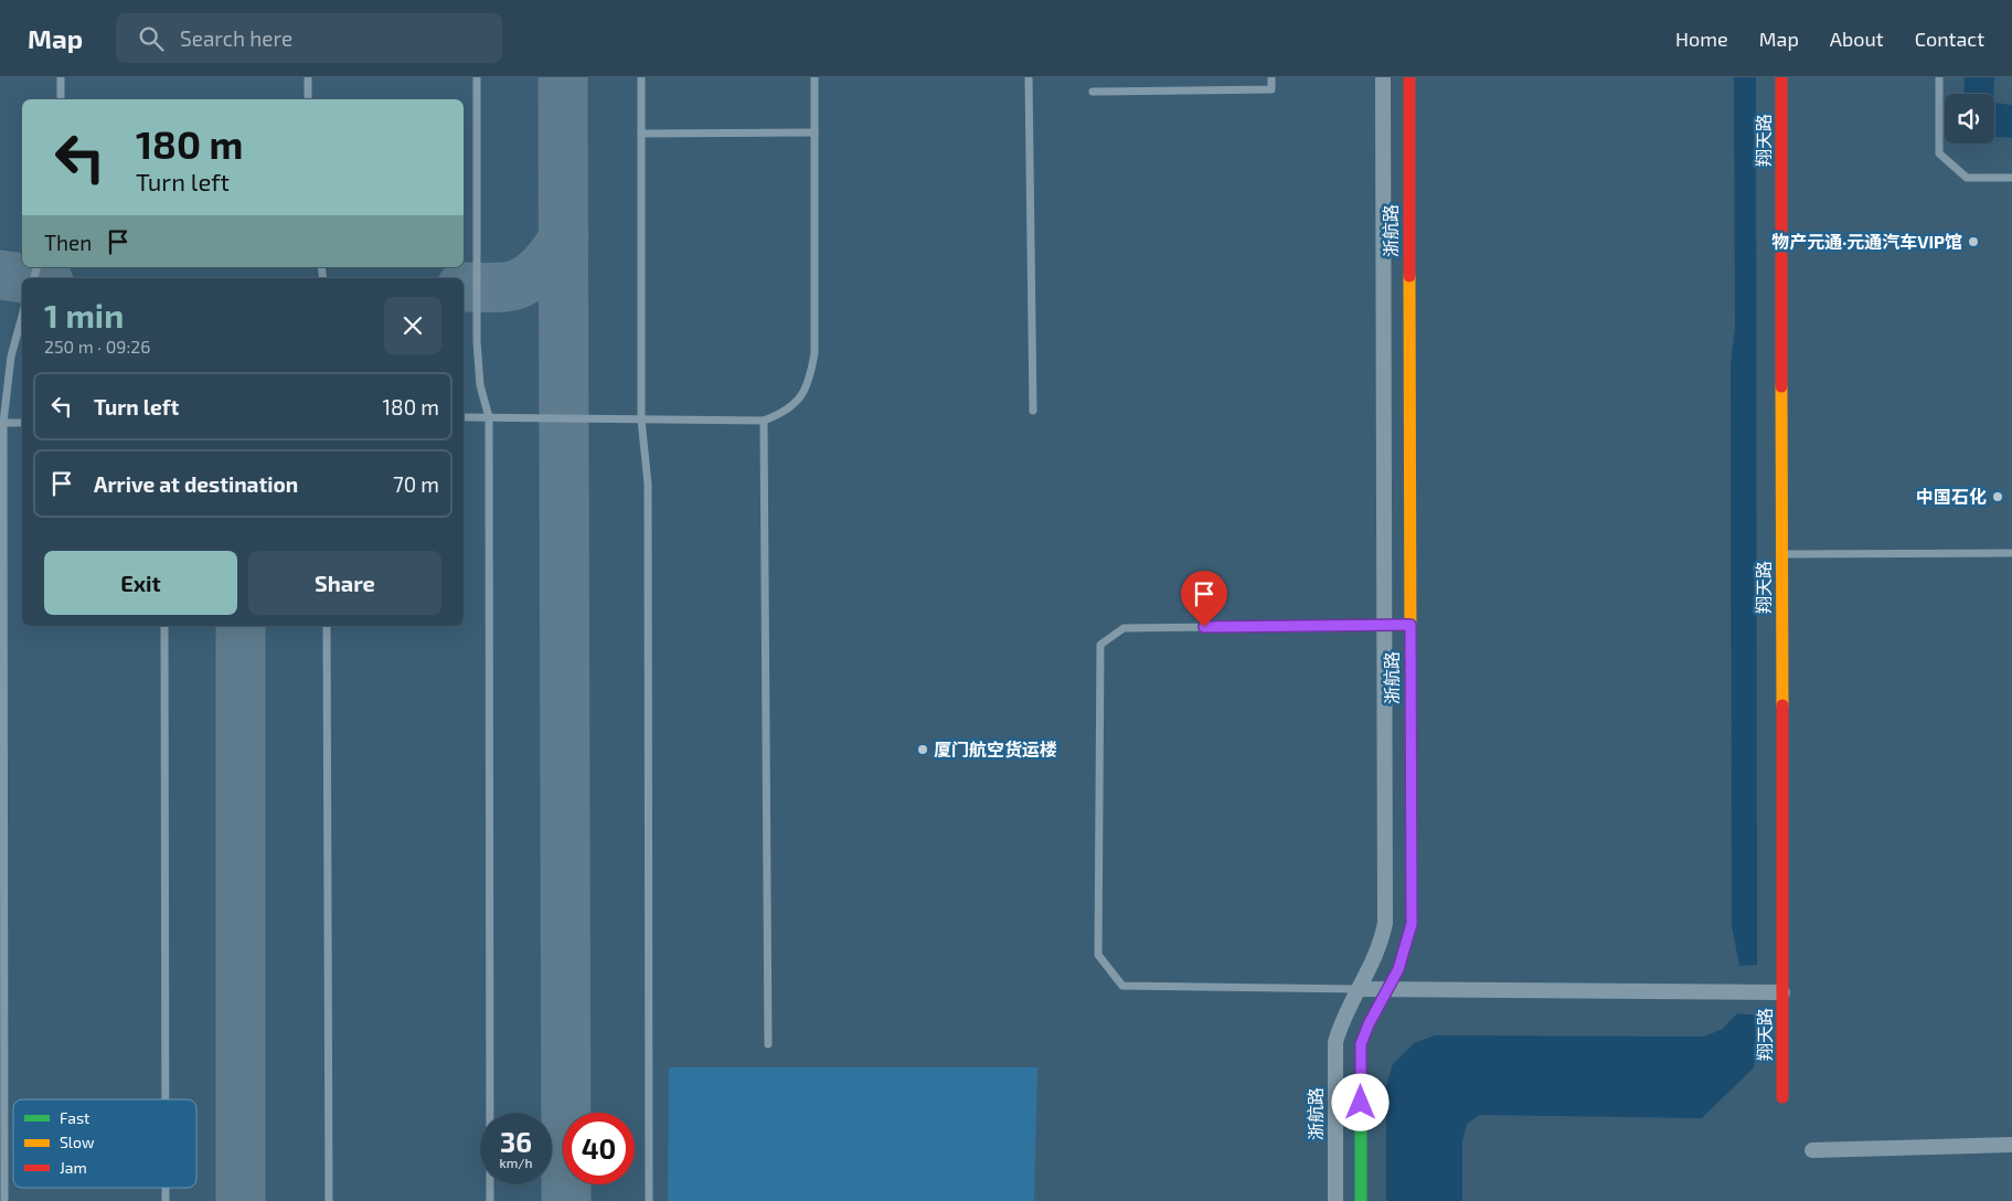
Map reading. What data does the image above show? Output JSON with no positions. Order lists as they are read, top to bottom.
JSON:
{
  "streets": {
    "street": ["翔天路", "浙航路"]
  },
  "places": ["物产元通·元通汽车VIP馆", "中国石化", "厦门航空货运楼"],
  "legend": ["Fast", "Slow", "Jam"],
  "page": {
    "header": "Map",
    "search": "Search here",
    "nav": [
      "Home",
      "Map",
      "About",
      "Contact"
    ],
    "turn": ["180 m", "Turn left"],
    "then": "Then",
    "heading": ["1 min", "250 m · 09:26"],
    "list": [
      {
        "name": "Turn left",
        "value": "180 m"
      },
      {
        "name": "Arrive at destination",
        "value": "70 m"
      }
    ],
    "buttons": ["Exit", "Share"],
    "speed": "36 km/h",
    "limit": "40"
  }
}
